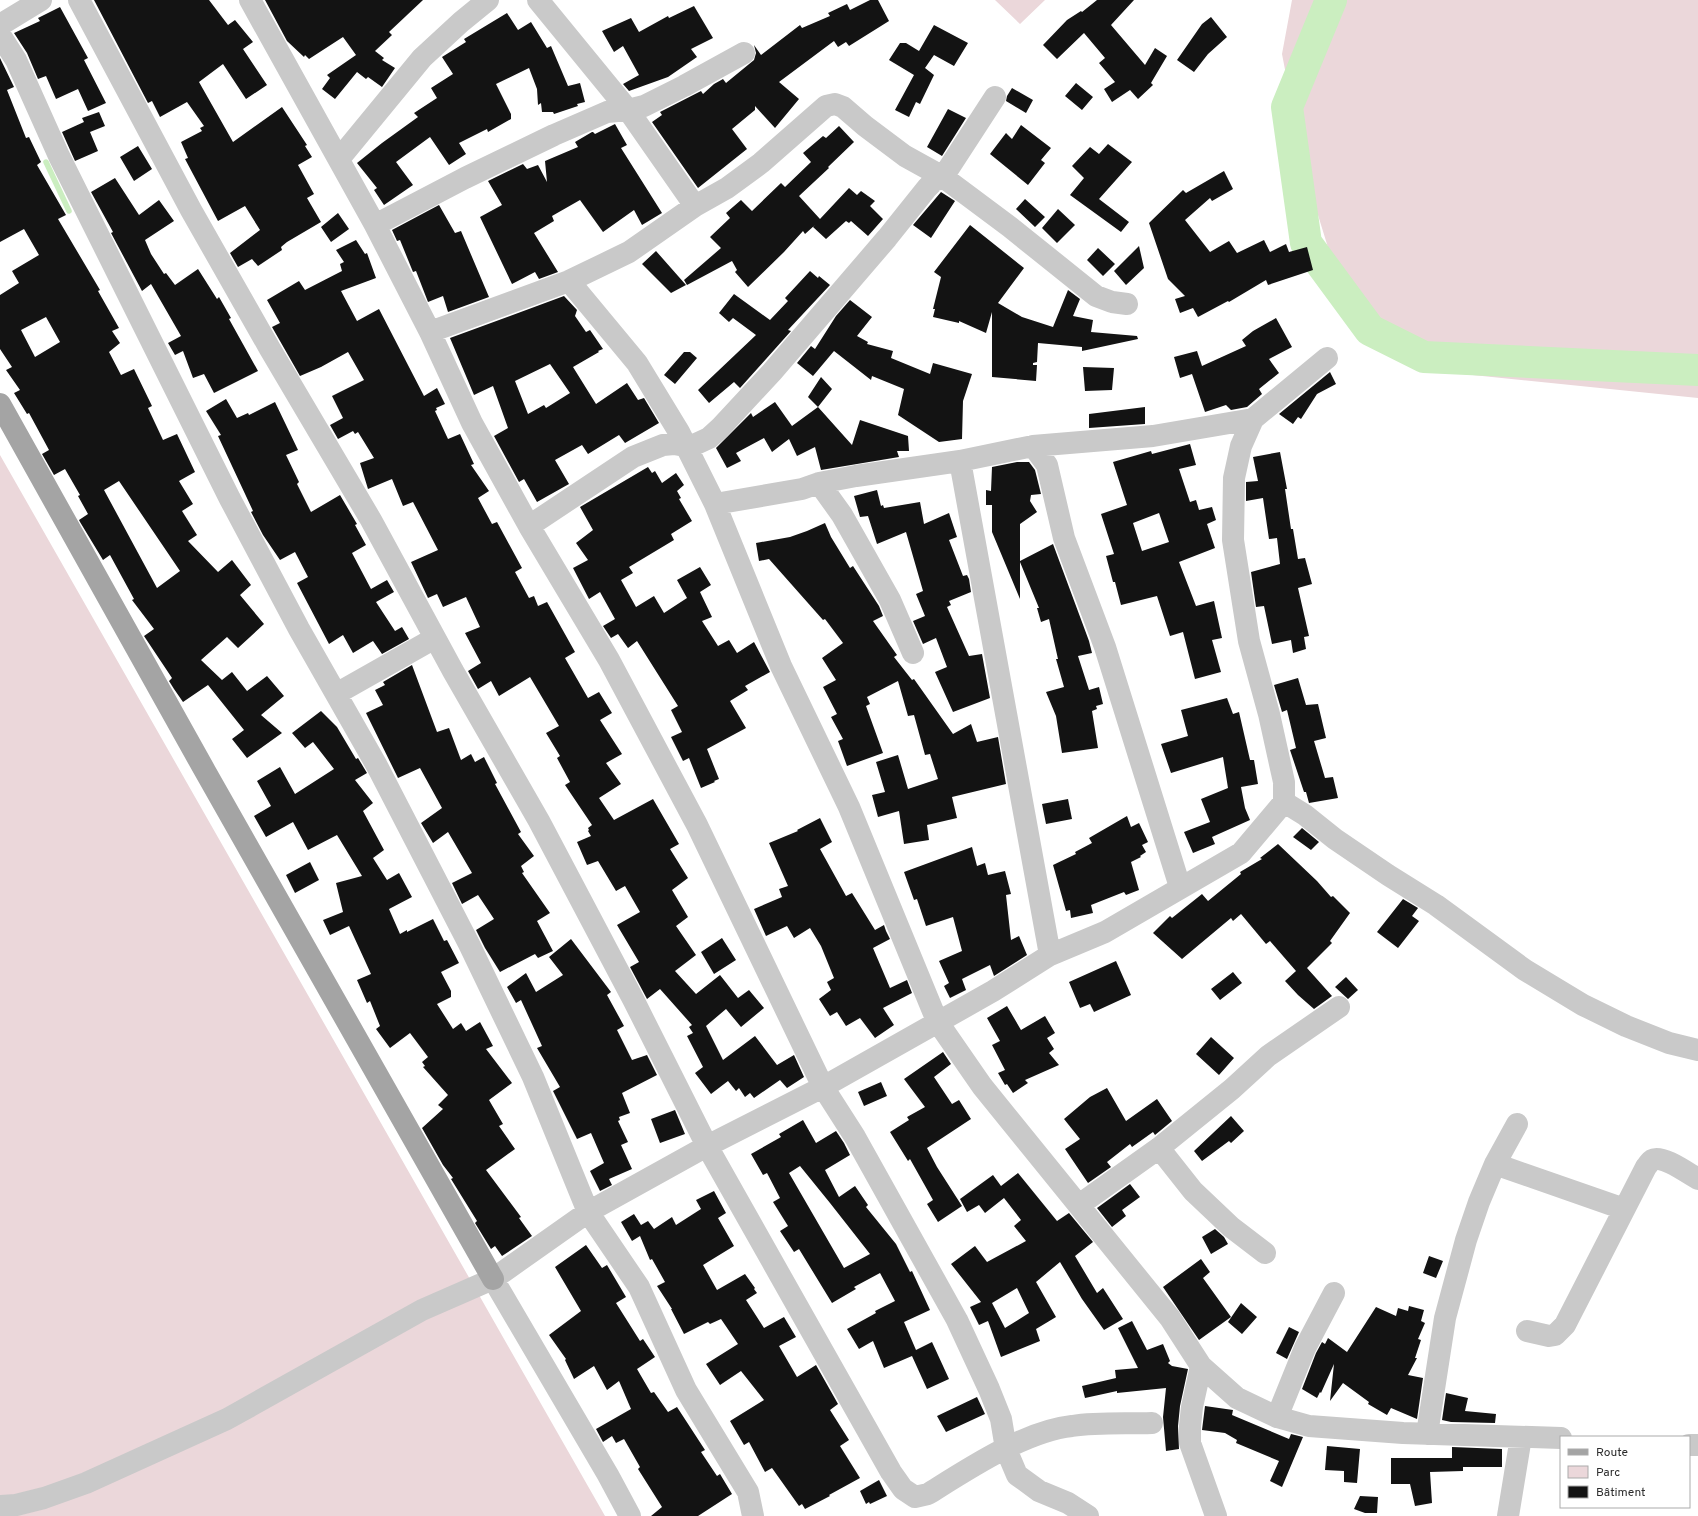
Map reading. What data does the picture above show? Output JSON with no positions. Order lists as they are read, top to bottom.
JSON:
{
  "legend": ["Route", "Parc", "Bâtiment"]
}
